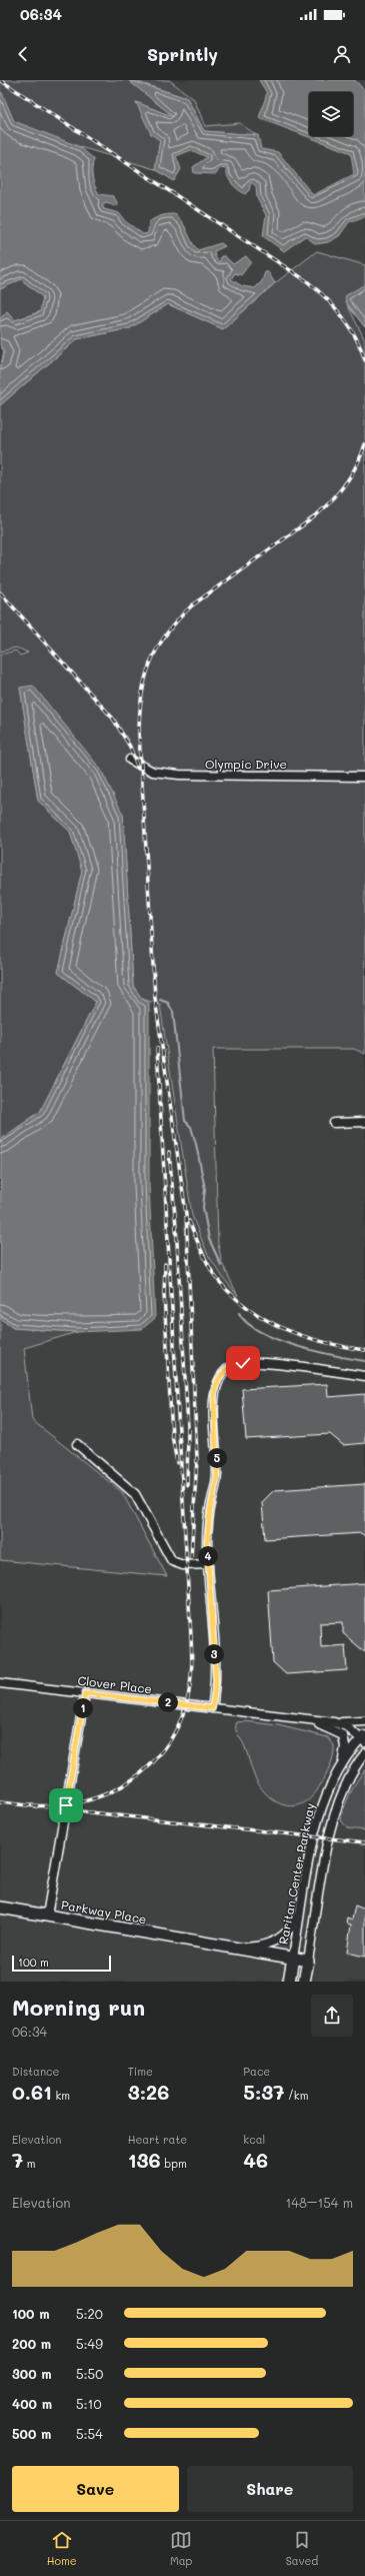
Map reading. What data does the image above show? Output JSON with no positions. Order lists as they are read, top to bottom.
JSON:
{
  "streets": {
    "main road": ["Raritan Center Parkway", "Parkway Place"],
    "street": ["Olympic Drive", "Clover Place"]
  },
  "crossings": [
    ["Clover Place", "Raritan Center Parkway"],
    ["Clover Place", "Parkway Place"],
    ["Raritan Center Parkway", "Parkway Place"]
  ],
  "scale_bar": "100 m",
  "page": {
    "status": "06:34",
    "header": "Sprintly",
    "pins": [
      "5",
      "4",
      "3",
      "2",
      "1"
    ],
    "scale": "100 m",
    "heading": ["Morning run", "06:34"],
    "stats": [
      ["Distance", "0.61 km"],
      ["Time", "3:26"],
      ["Pace", "5:37 /km"],
      ["Elevation", "7 m"],
      ["Heart rate", "136 bpm"],
      ["kcal", "46"]
    ],
    "chart": ["Elevation", "148–154 m"],
    "list": [
      {
        "name": "100 m",
        "note": "5:20"
      },
      {
        "name": "200 m",
        "note": "5:49"
      },
      {
        "name": "300 m",
        "note": "5:50"
      },
      {
        "name": "400 m",
        "note": "5:10"
      },
      {
        "name": "500 m",
        "note": "5:54"
      }
    ],
    "buttons": ["Save", "Share"],
    "tabs": ["Home", "Map", "Saved"]
  }
}
